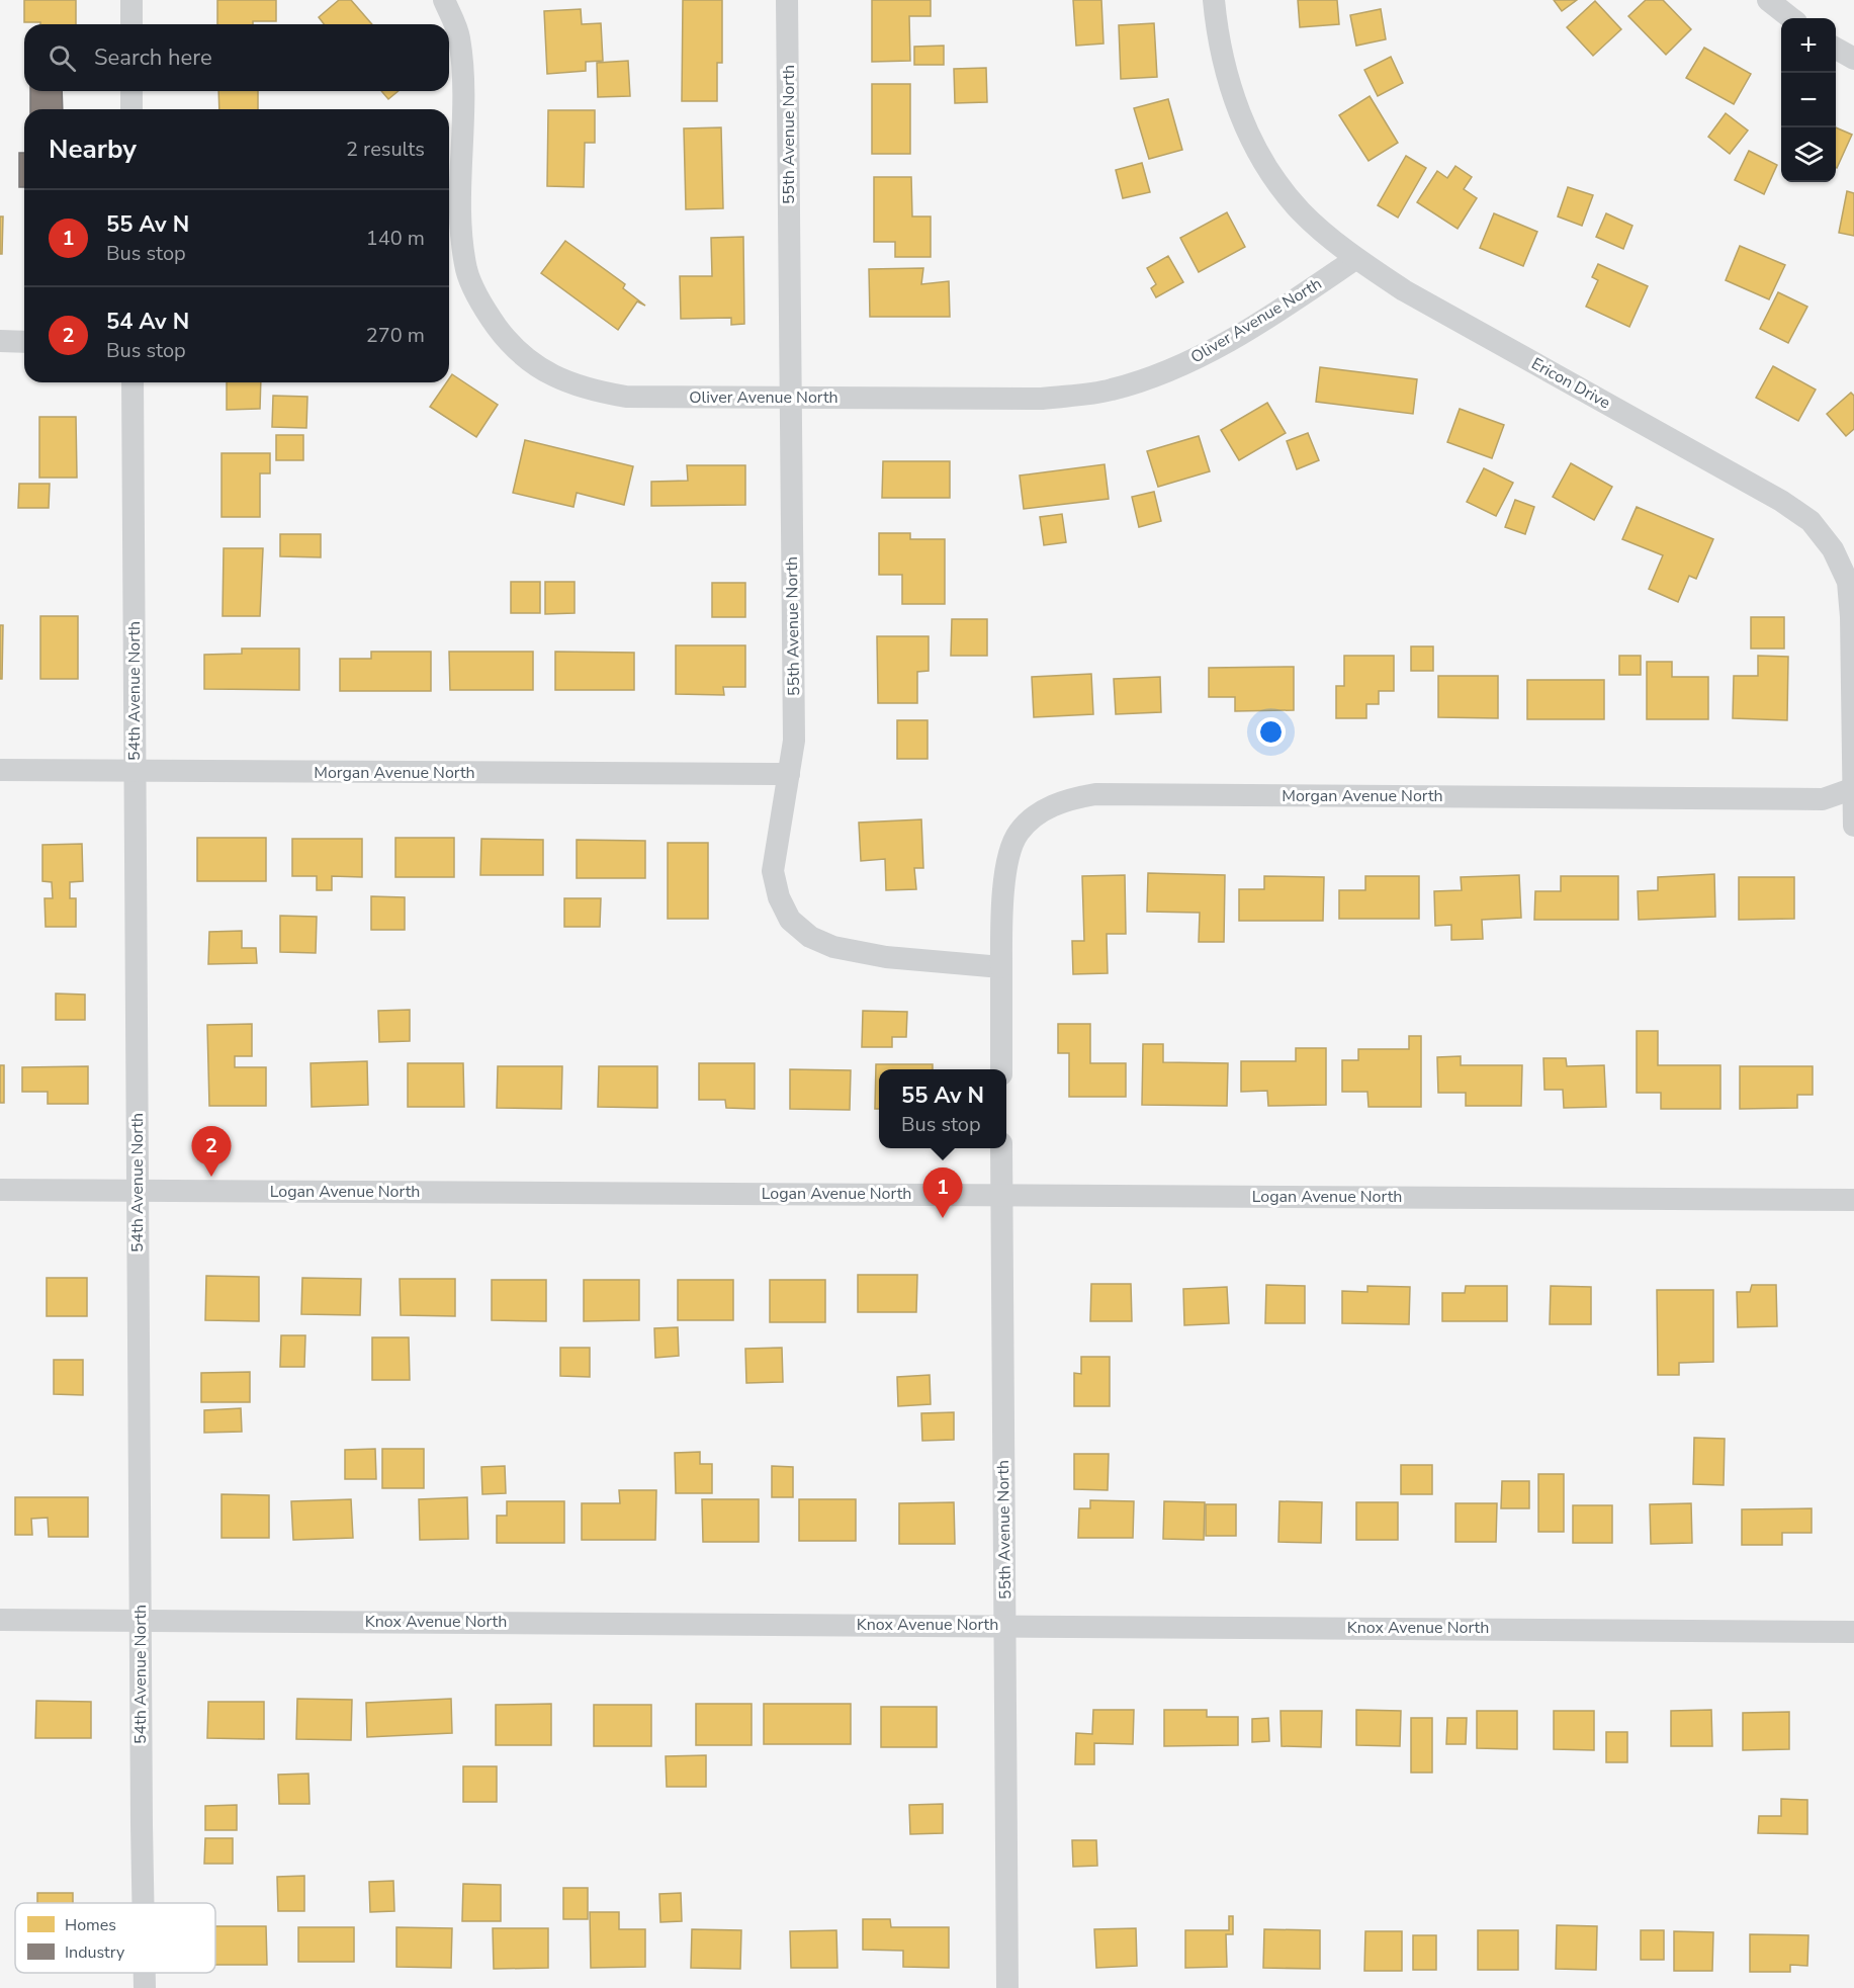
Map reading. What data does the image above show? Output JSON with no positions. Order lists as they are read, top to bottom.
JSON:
{
  "streets": {
    "street": [
      "55th Avenue North",
      "Oliver Avenue North",
      "Ericon Drive",
      "54th Avenue North",
      "Morgan Avenue North",
      "Logan Avenue North",
      "Knox Avenue North"
    ]
  },
  "crossings": [
    ["55th Avenue North", "Oliver Avenue North"],
    ["55th Avenue North", "Morgan Avenue North"],
    ["55th Avenue North", "Logan Avenue North"],
    ["55th Avenue North", "Knox Avenue North"],
    ["Oliver Avenue North", "Ericon Drive"],
    ["Ericon Drive", "Morgan Avenue North"],
    ["54th Avenue North", "Morgan Avenue North"],
    ["54th Avenue North", "Logan Avenue North"],
    ["54th Avenue North", "Knox Avenue North"]
  ],
  "legend": ["Homes", "Industry"],
  "page": {
    "map_buttons": ["+", "−"],
    "search": "Search here",
    "heading": ["Nearby", "2 results"],
    "list": [
      {
        "mark": "1",
        "name": "55 Av N",
        "note": "Bus stop",
        "value": "140 m"
      },
      {
        "mark": "2",
        "name": "54 Av N",
        "note": "Bus stop",
        "value": "270 m"
      }
    ],
    "popup": ["55 Av N", "Bus stop"],
    "pins": ["2", "1"]
  }
}
